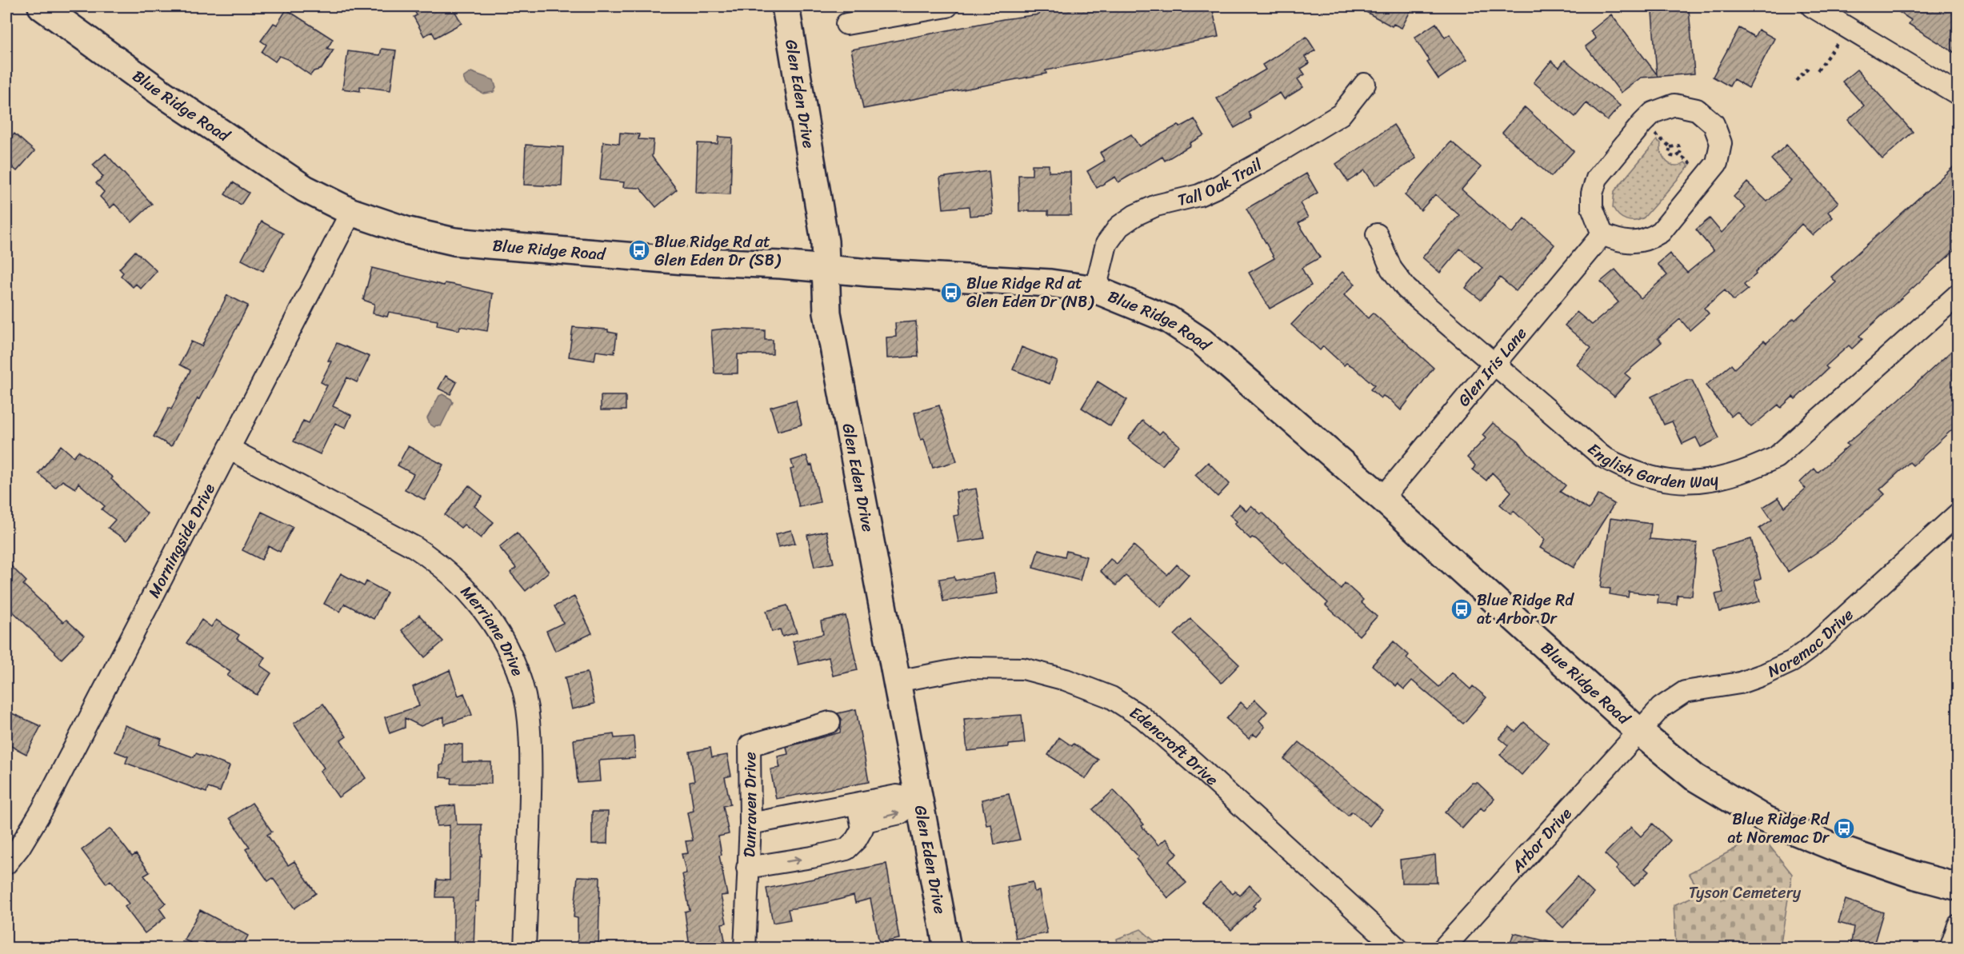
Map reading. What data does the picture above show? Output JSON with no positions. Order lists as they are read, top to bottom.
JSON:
{
  "streets": {
    "main road": ["Glen Eden Drive", "Blue Ridge Road"],
    "street": [
      "Tall Oak Trail",
      "Glen Iris Lane",
      "English Garden Way",
      "Morningside Drive",
      "Merriane Drive",
      "Noremac Drive",
      "Edencroft Drive",
      "Dunraven Drive",
      "Arbor Drive"
    ]
  },
  "crossings": [
    ["Glen Eden Drive", "Blue Ridge Road"],
    ["Glen Eden Drive", "Edencroft Drive"],
    ["Blue Ridge Road", "Tall Oak Trail"],
    ["Blue Ridge Road", "Glen Iris Lane"],
    ["Blue Ridge Road", "Morningside Drive"],
    ["Blue Ridge Road", "Noremac Drive"],
    ["Blue Ridge Road", "Arbor Drive"],
    ["Glen Iris Lane", "English Garden Way"],
    ["Morningside Drive", "Merriane Drive"],
    ["Noremac Drive", "Arbor Drive"]
  ],
  "parks": ["Tyson Cemetery"],
  "places": {
    "bus stop": [
      "Blue Ridge Rd at Glen Eden Dr (SB)",
      "Blue Ridge Rd at Glen Eden Dr (NB)",
      "Blue Ridge Rd at Arbor Dr",
      "Blue Ridge Rd at Noremac Dr"
    ]
  }
}
